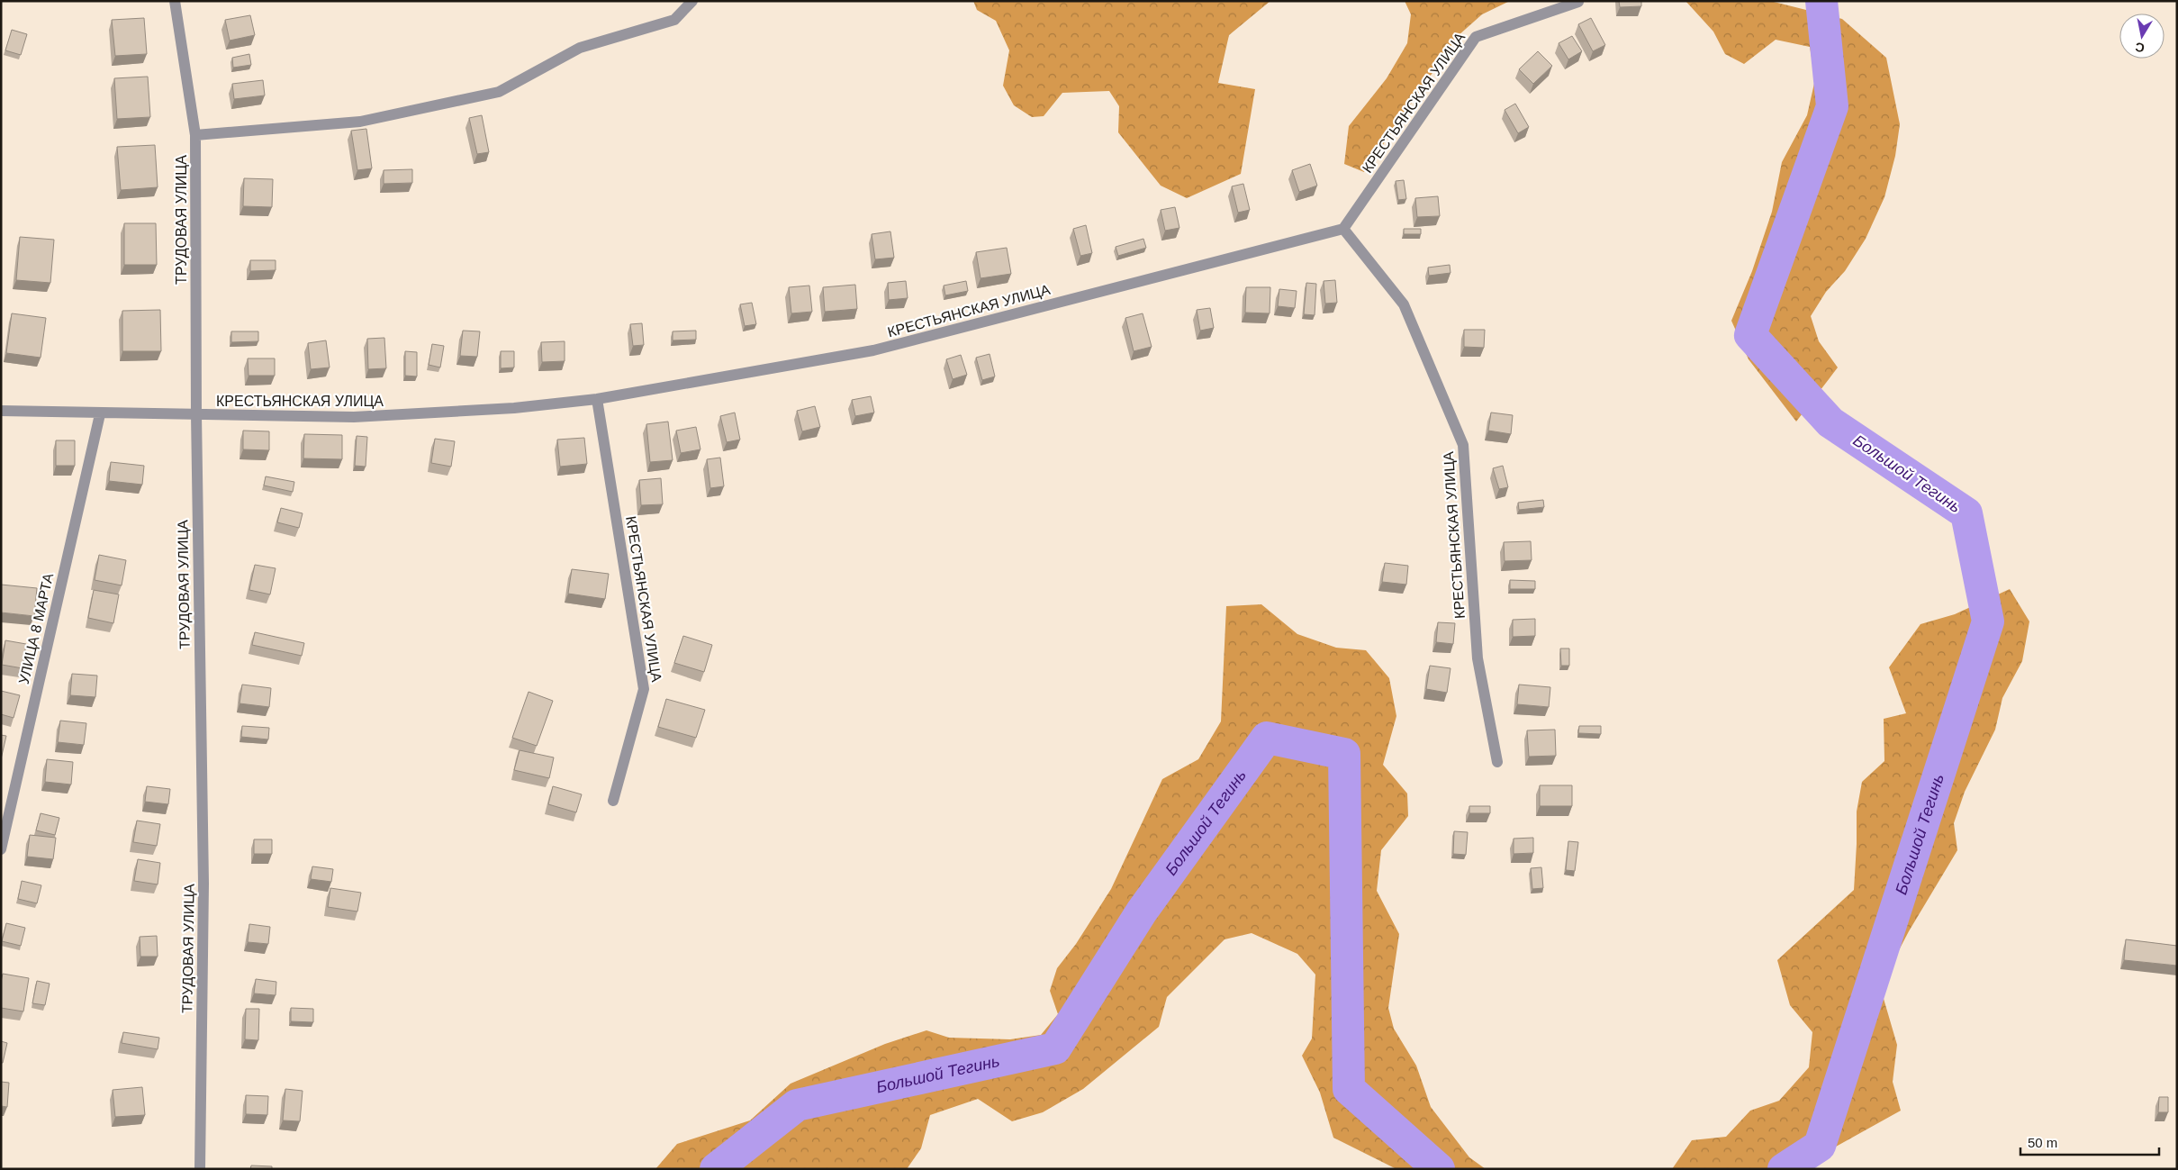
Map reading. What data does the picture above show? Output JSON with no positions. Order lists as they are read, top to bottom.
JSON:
{
  "streets": {
    "street": ["КРЕСТЬЯНСКАЯ УЛИЦА", "ТРУДОВАЯ УЛИЦА", "УЛИЦА 8 МАРТА"]
  },
  "crossings": [
    ["КРЕСТЬЯНСКАЯ УЛИЦА", "ТРУДОВАЯ УЛИЦА"],
    ["КРЕСТЬЯНСКАЯ УЛИЦА", "УЛИЦА 8 МАРТА"]
  ],
  "water": ["Большой Тегинь"],
  "scale_bar": "50 m",
  "north": "bottom"
}
